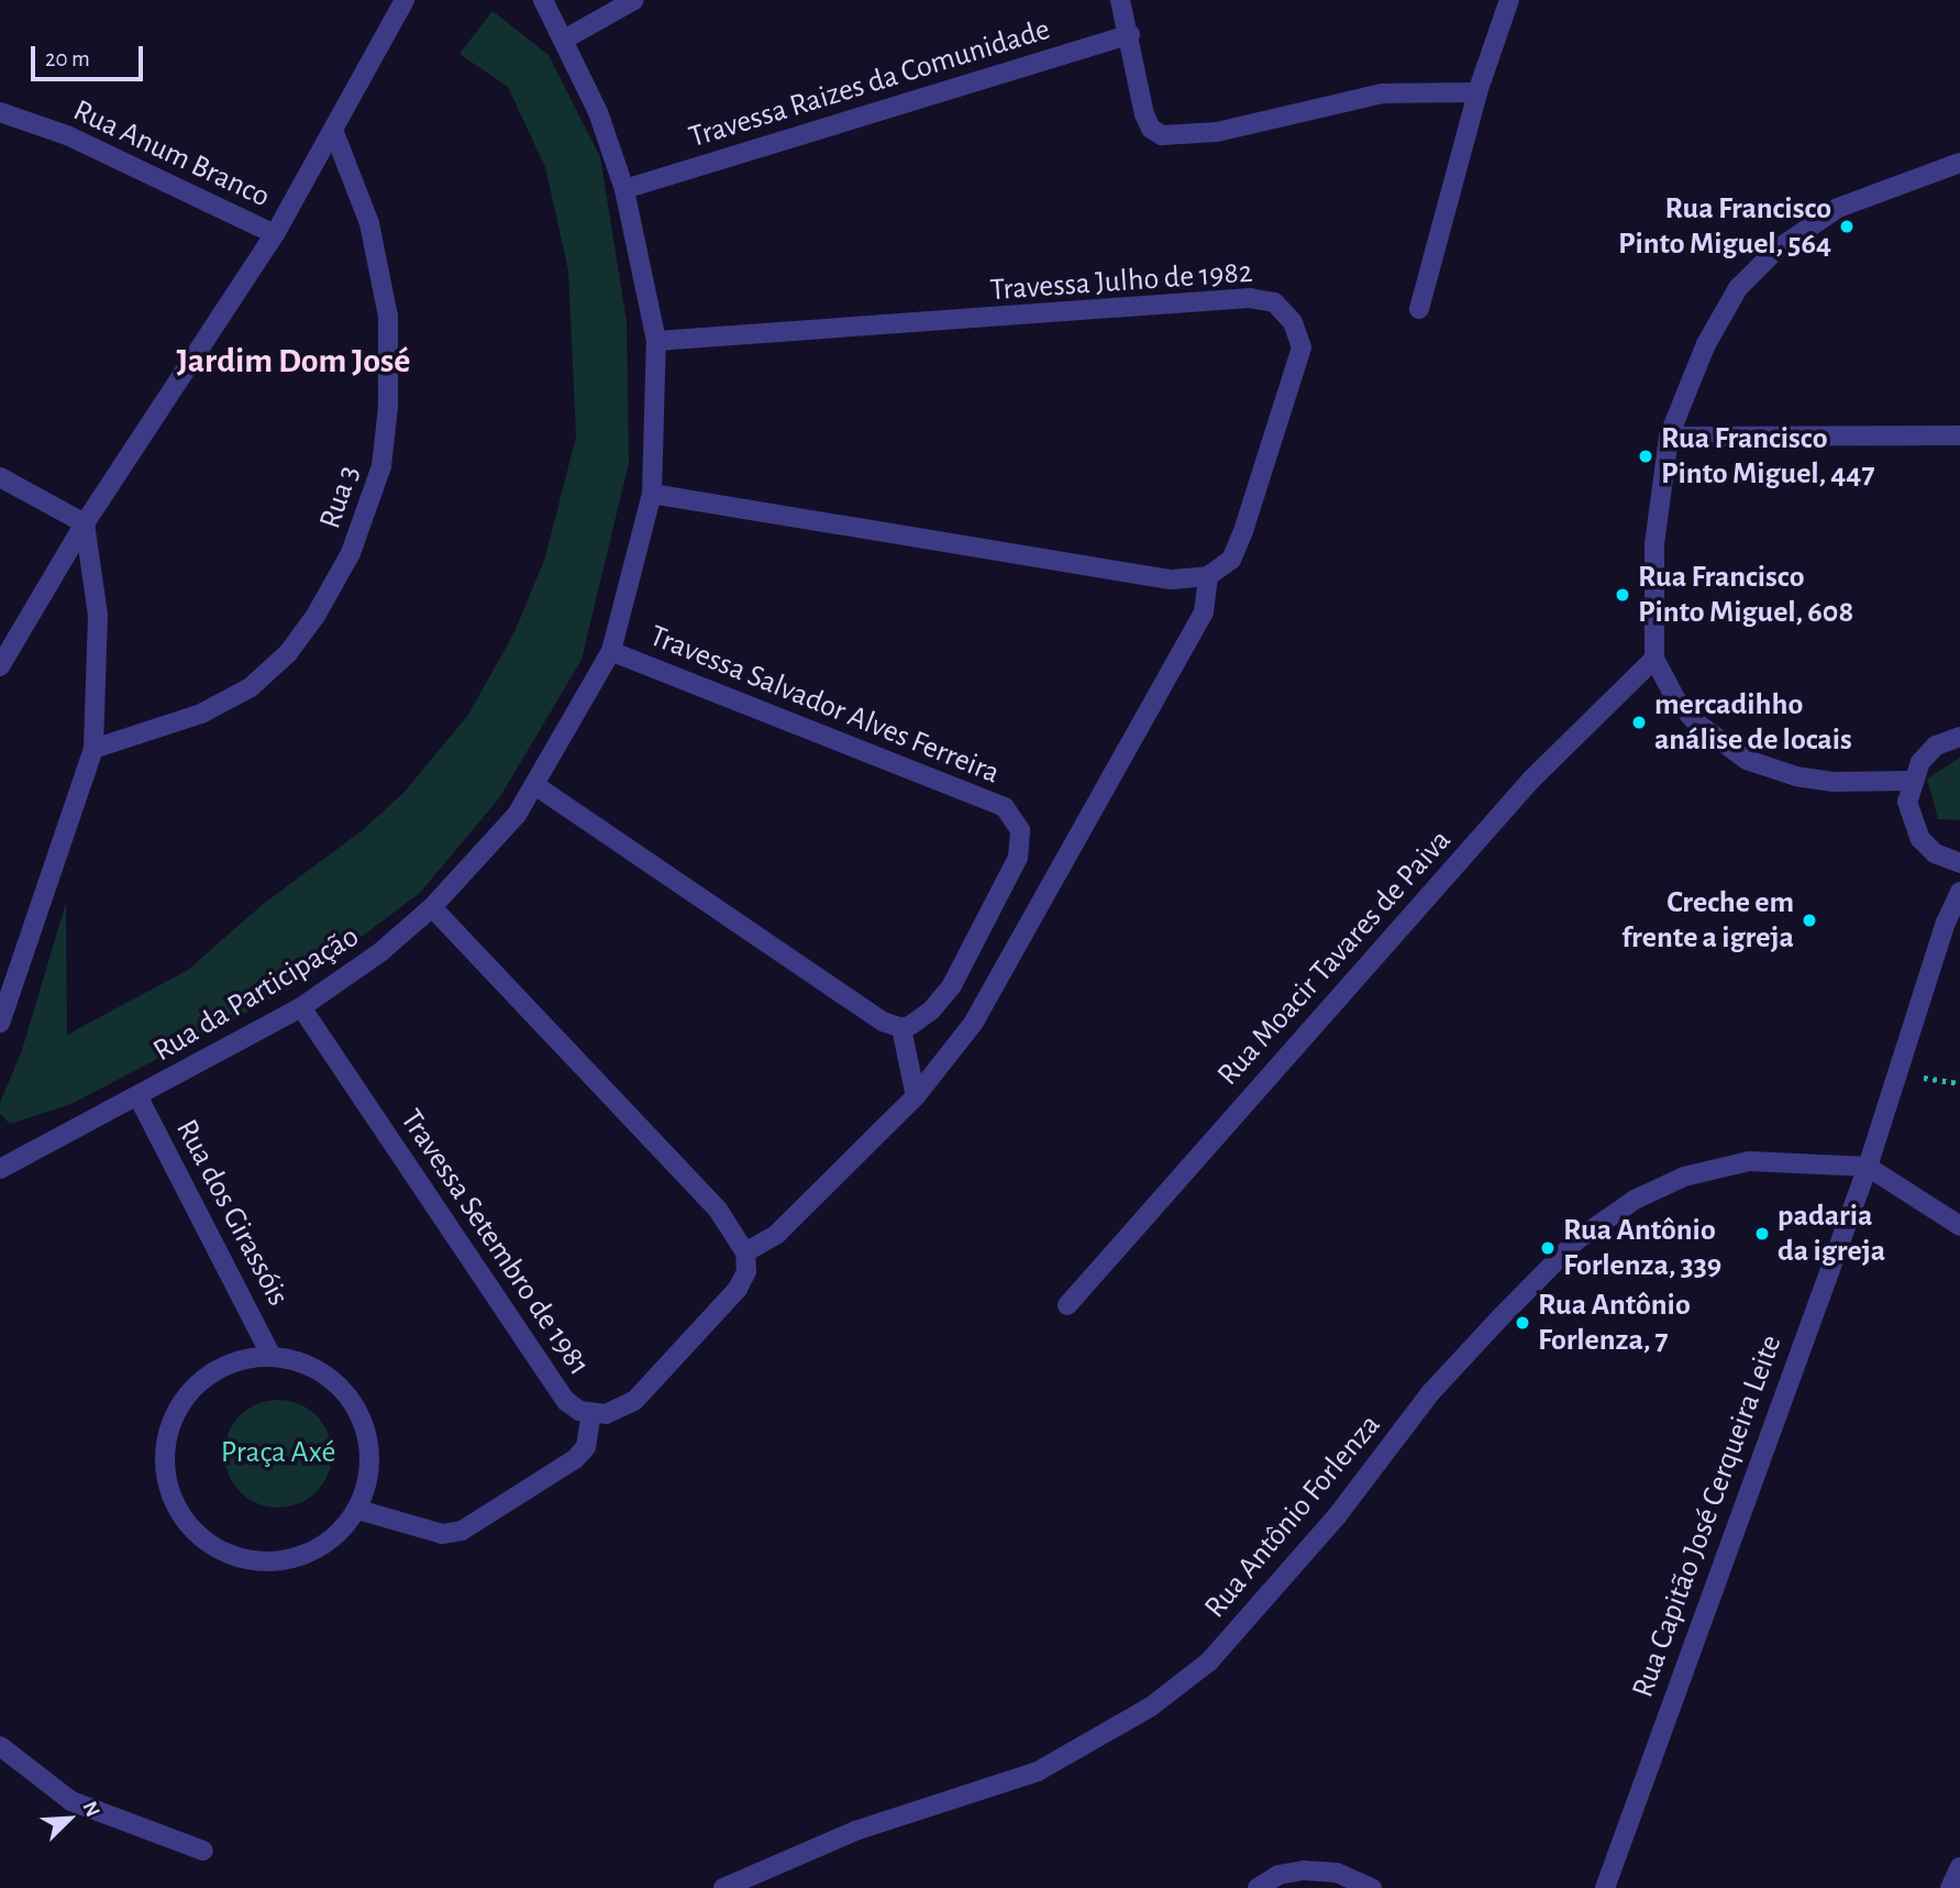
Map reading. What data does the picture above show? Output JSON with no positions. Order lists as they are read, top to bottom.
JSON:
{
  "streets": {
    "street": [
      "Travessa Raizes da Comunidade",
      "Rua Anum Branco",
      "Travessa Julho de 1982",
      "Rua 3",
      "Travessa Salvador Alves Ferreira",
      "Rua Moacir Tavares de Paiva",
      "Rua da Participação",
      "Rua dos Girassóis",
      "Travessa Setembro de 1981",
      "Rua Antônio Forlenza",
      "Rua Capitão José Cerqueira Leite"
    ]
  },
  "crossings": [
    ["Travessa Raizes da Comunidade", "Rua da Participação"],
    ["Travessa Julho de 1982", "Rua da Participação"],
    ["Travessa Salvador Alves Ferreira", "Rua da Participação"],
    ["Rua da Participação", "Rua dos Girassóis"],
    ["Rua da Participação", "Travessa Setembro de 1981"],
    ["Rua Antônio Forlenza", "Rua Capitão José Cerqueira Leite"]
  ],
  "districts": ["Jardim Dom José"],
  "parks": ["Praça Axé"],
  "places": [
    "Rua Francisco Pinto Miguel, 564",
    "Rua Francisco Pinto Miguel, 447",
    "Rua Francisco Pinto Miguel, 608",
    "mercadihho análise de locais",
    "Creche em frente a igreja",
    "padaria da igreja",
    "Rua Antônio Forlenza, 339",
    "Rua Antônio Forlenza, 7"
  ],
  "scale_bar": "20 m",
  "north": "top right"
}
